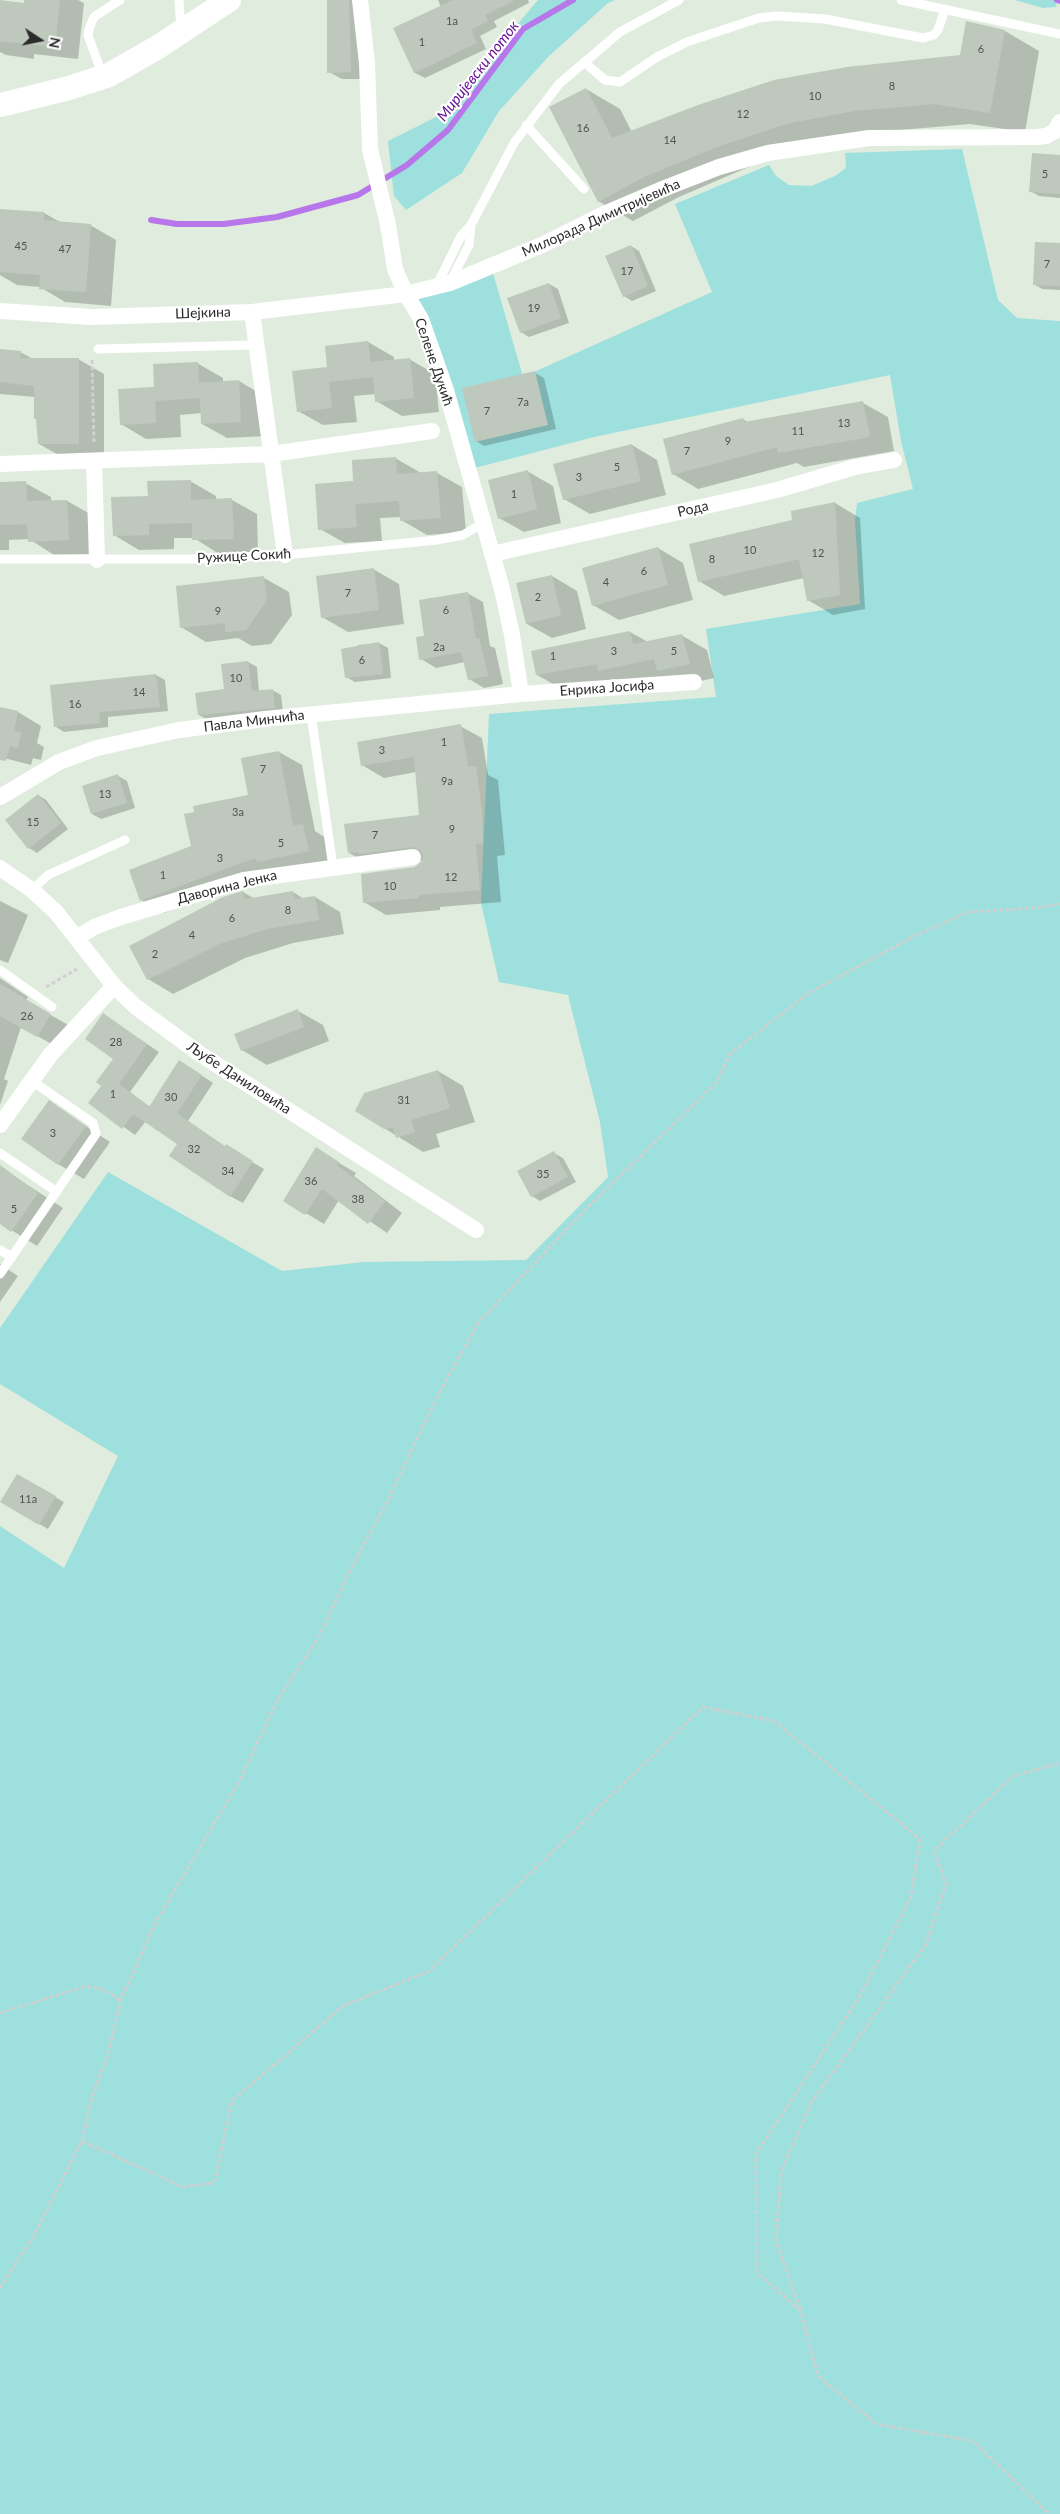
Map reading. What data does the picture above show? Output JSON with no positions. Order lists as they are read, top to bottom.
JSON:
{
  "streets": {
    "street": [
      "Милорада Димитријевића",
      "Шејкина",
      "Селене Дукић",
      "Рода",
      "Енрика Јосифа",
      "Павла Минчића",
      "Даворина Јенка",
      "Љубе Даниловића"
    ],
    "lane": ["Ружице Сокић"]
  },
  "crossings": [
    ["Милорада Димитријевића", "Шејкина"],
    ["Милорада Димитријевића", "Селене Дукић"],
    ["Шејкина", "Селене Дукић"],
    ["Селене Дукић", "Рода"],
    ["Селене Дукић", "Ружице Сокић"],
    ["Селене Дукић", "Енрика Јосифа"],
    ["Селене Дукић", "Павла Минчића"],
    ["Енрика Јосифа", "Павла Минчића"],
    ["Даворина Јенка", "Љубе Даниловића"]
  ],
  "water": ["Миријевски поток"],
  "house_numbers": [
    "1a",
    "1",
    "6",
    "8",
    "10",
    "12",
    "16",
    "14",
    "5",
    "45",
    "47",
    "7",
    "17",
    "19",
    "7a",
    "7",
    "13",
    "11",
    "9",
    "7",
    "5",
    "3",
    "1",
    "10",
    "12",
    "8",
    "6",
    "4",
    "7",
    "2",
    "6",
    "9",
    "2a",
    "3",
    "5",
    "1",
    "6",
    "10",
    "14",
    "16",
    "1",
    "3",
    "7",
    "9a",
    "13",
    "3a",
    "15",
    "9",
    "7",
    "5",
    "3",
    "1",
    "12",
    "10",
    "8",
    "6",
    "4",
    "2",
    "26",
    "28",
    "1",
    "30",
    "31",
    "3",
    "32",
    "34",
    "35",
    "36",
    "38",
    "5",
    "11a"
  ],
  "north": "right"
}
